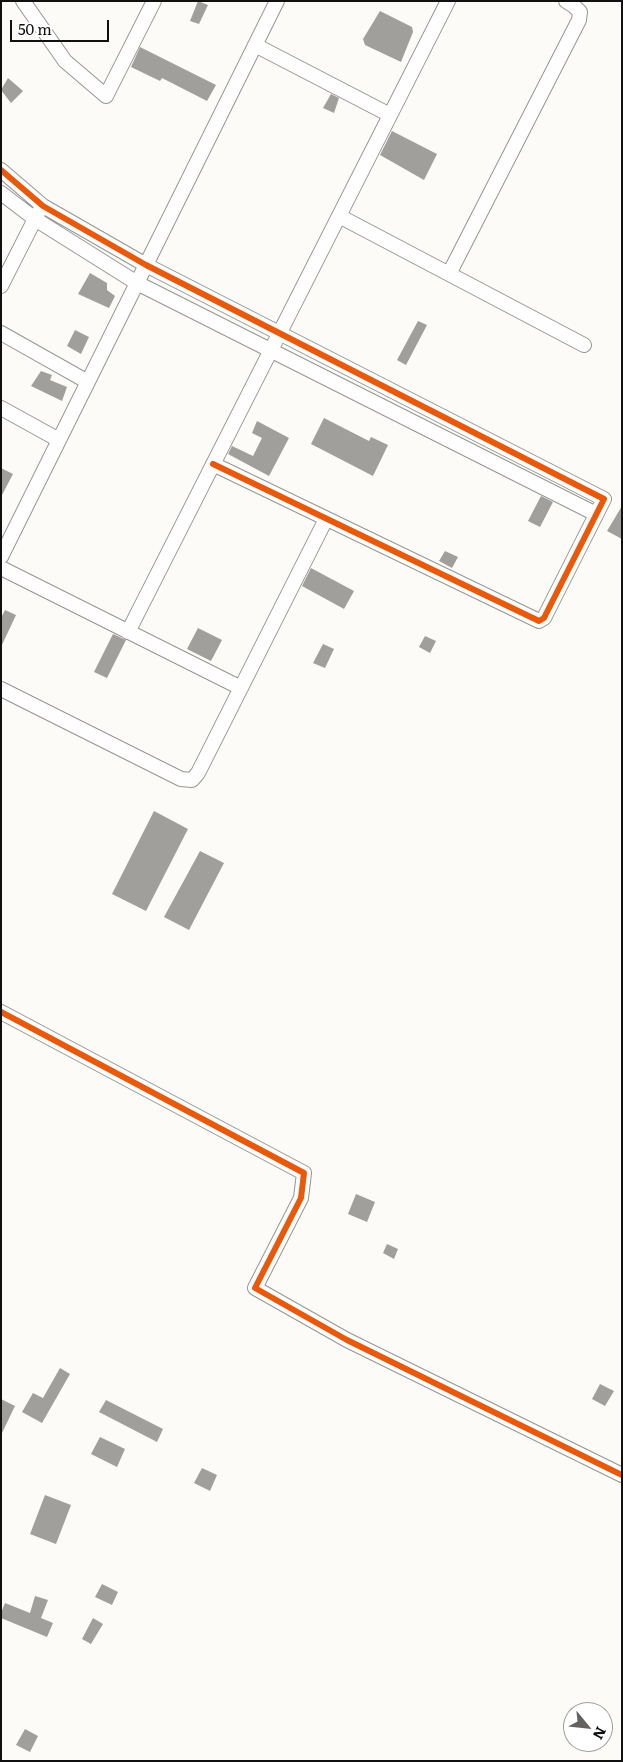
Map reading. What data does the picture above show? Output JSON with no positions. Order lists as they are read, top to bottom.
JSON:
{
  "scale_bar": "50 m",
  "north": "bottom right"
}
